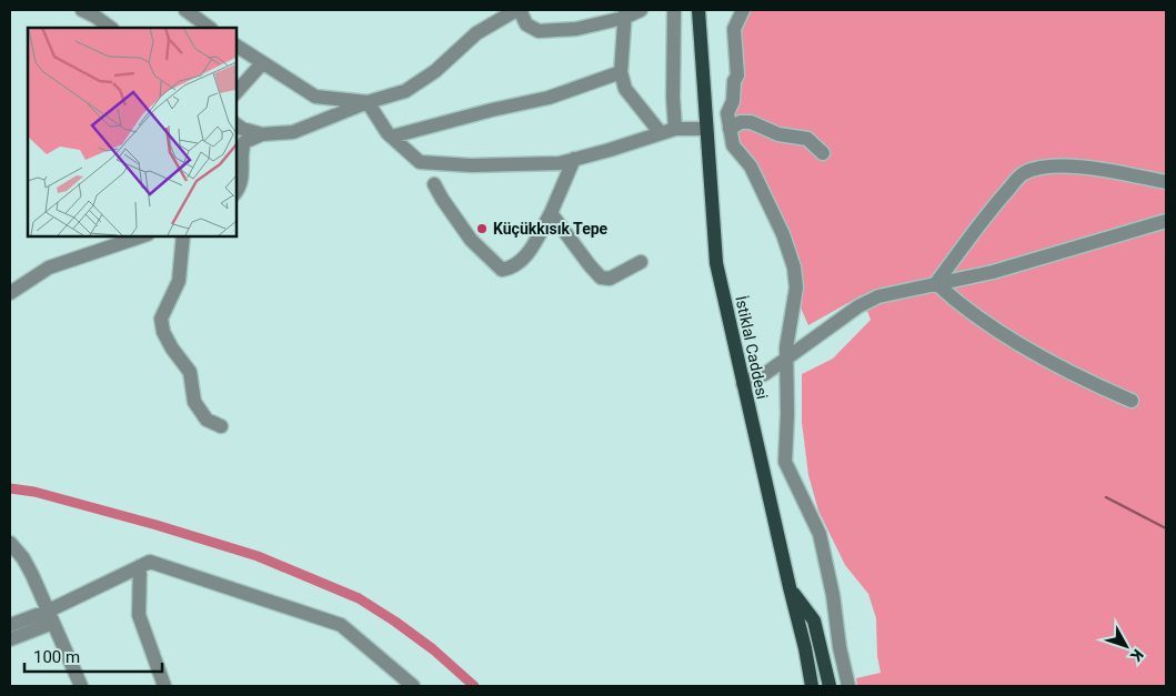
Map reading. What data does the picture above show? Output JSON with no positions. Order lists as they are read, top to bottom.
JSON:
{
  "streets": {
    "main road": ["İstiklal Caddesi"]
  },
  "places": ["Küçükkısık Tepe"],
  "scale_bar": "100 m",
  "north": "bottom right"
}
